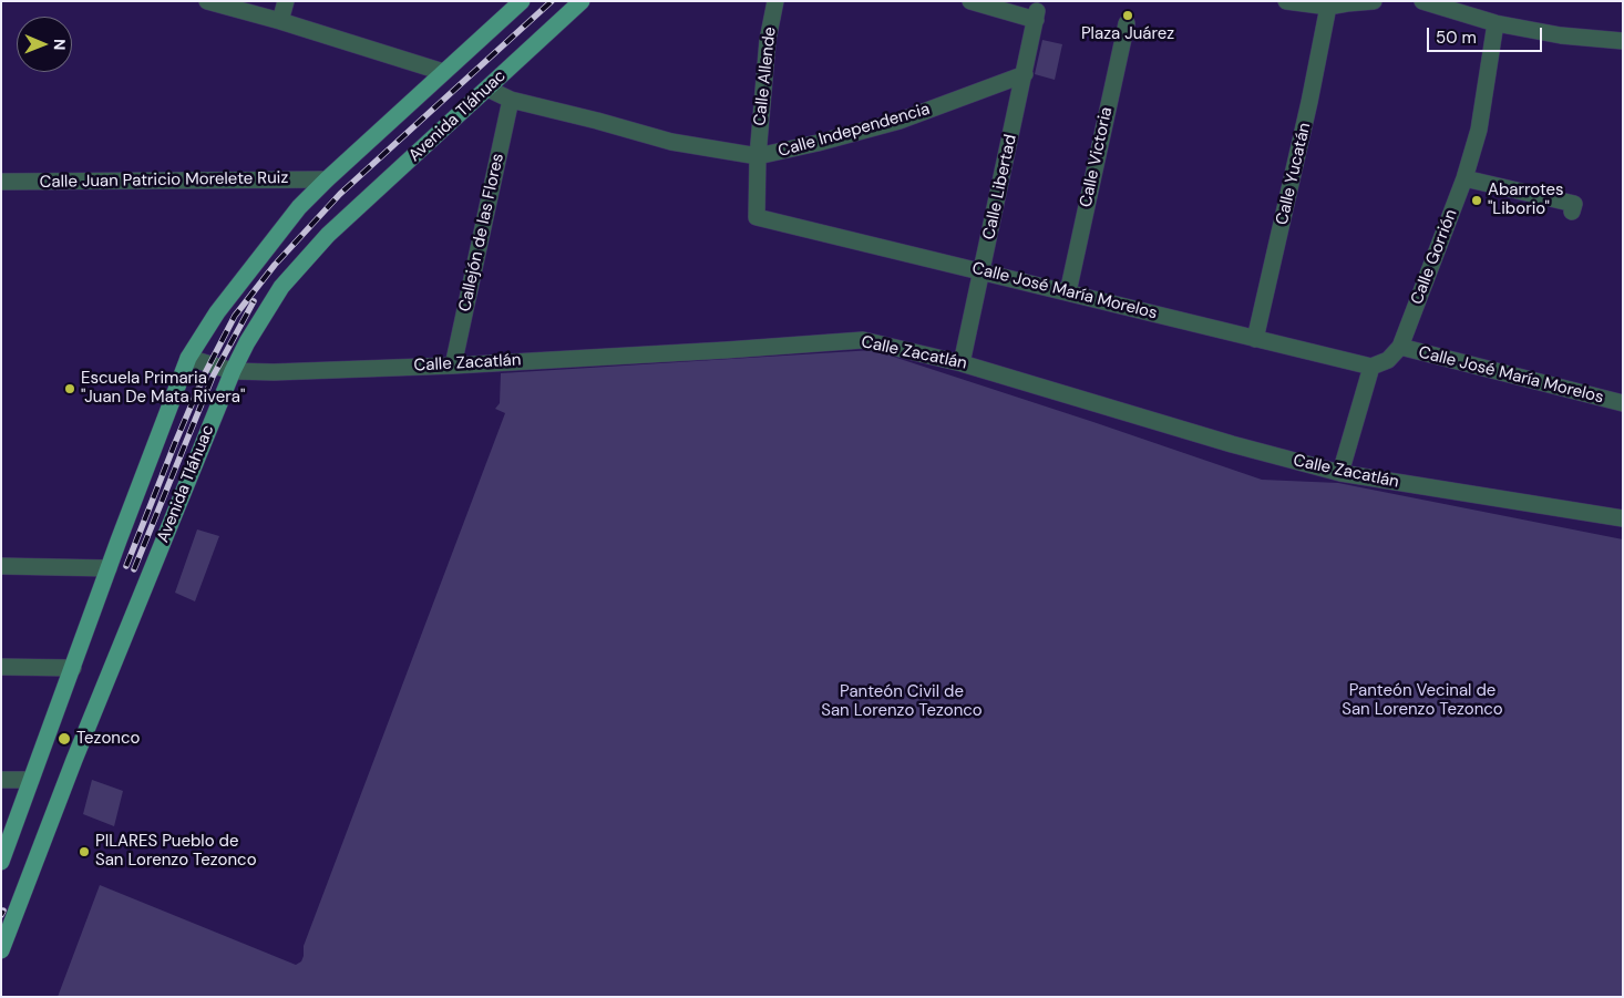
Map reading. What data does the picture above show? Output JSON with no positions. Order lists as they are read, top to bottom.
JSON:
{
  "streets": {
    "main road": ["Avenida Tláhuac"],
    "street": [
      "Calle Allende",
      "Calle Independencia",
      "Calle Victoria",
      "Calle Yucatán",
      "Calle Juan Patricio Morelete Ruiz",
      "Calle Libertad",
      "Callejón de las Flores",
      "Calle Gorrión",
      "Calle José María Morelos",
      "Calle Zacatlán"
    ]
  },
  "crossings": [
    ["Calle Allende", "Calle Independencia"],
    ["Calle Allende", "Calle José María Morelos"],
    ["Avenida Tláhuac", "Calle Independencia"],
    ["Avenida Tláhuac", "Calle Zacatlán"],
    ["Calle Independencia", "Calle Libertad"],
    ["Calle Independencia", "Callejón de las Flores"],
    ["Calle Victoria", "Calle José María Morelos"],
    ["Calle Yucatán", "Calle José María Morelos"],
    ["Calle Libertad", "Calle José María Morelos"],
    ["Calle Libertad", "Calle Zacatlán"],
    ["Callejón de las Flores", "Calle Zacatlán"],
    ["Calle Gorrión", "Calle José María Morelos"]
  ],
  "parks": ["Panteón Vecinal de San Lorenzo Tezonco", "Panteón Civil de San Lorenzo Tezonco"],
  "places": [
    "Plaza Juárez",
    "Abarrotes \"Liborio\"",
    "Escuela Primaria \"Juan De Mata Rivera\"",
    "Tezonco",
    "PILARES Pueblo de San Lorenzo Tezonco"
  ],
  "scale_bar": "50 m",
  "north": "right"
}
